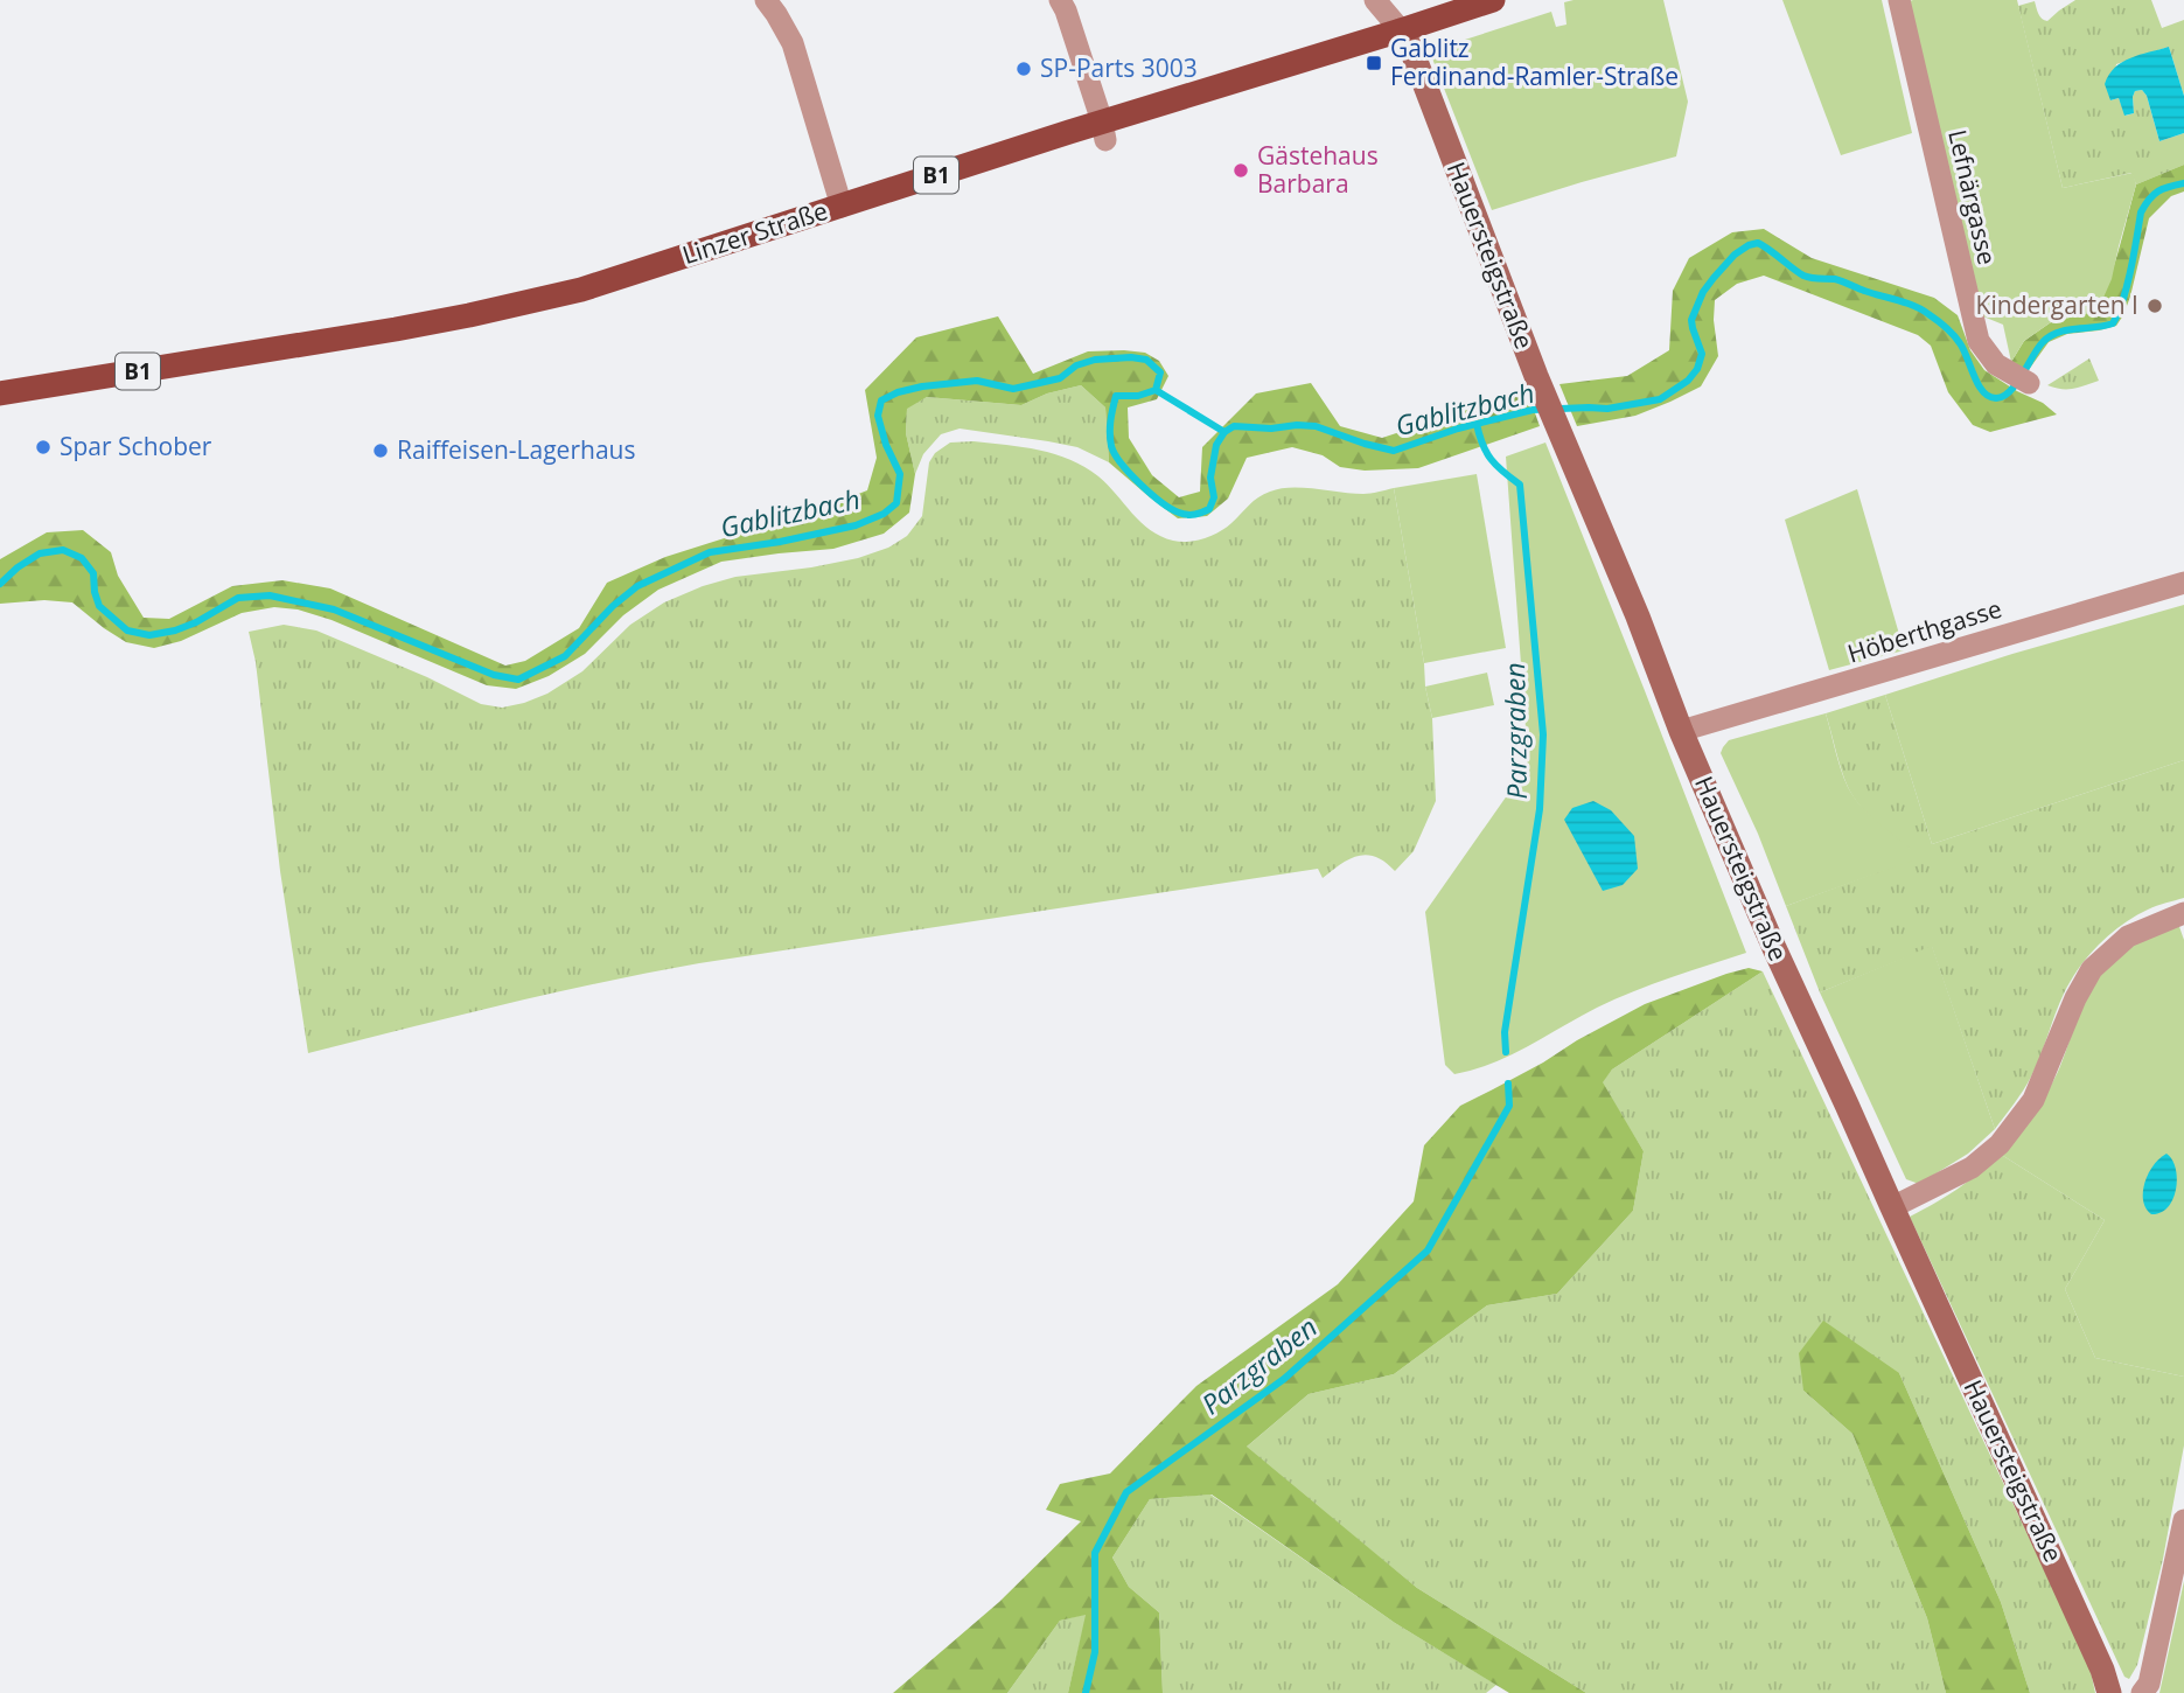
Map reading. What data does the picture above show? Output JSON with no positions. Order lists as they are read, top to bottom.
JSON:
{
  "streets": {
    "main road": ["B1", "Linzer Straße"],
    "street": ["Lefnärgasse", "Hauersteigstraße", "Höberthgasse"]
  },
  "crossings": [
    ["Linzer Straße", "Hauersteigstraße"],
    ["Hauersteigstraße", "Höberthgasse"]
  ],
  "water": ["Gablitzbach", "Parzgraben"],
  "places": {
    "transit": ["Gablitz Ferdinand-Ramler-Straße"],
    "other": [
      "SP-Parts 3003",
      "Gästehaus Barbara",
      "Kindergarten I",
      "Spar Schober",
      "Raiffeisen-Lagerhaus"
    ]
  }
}
